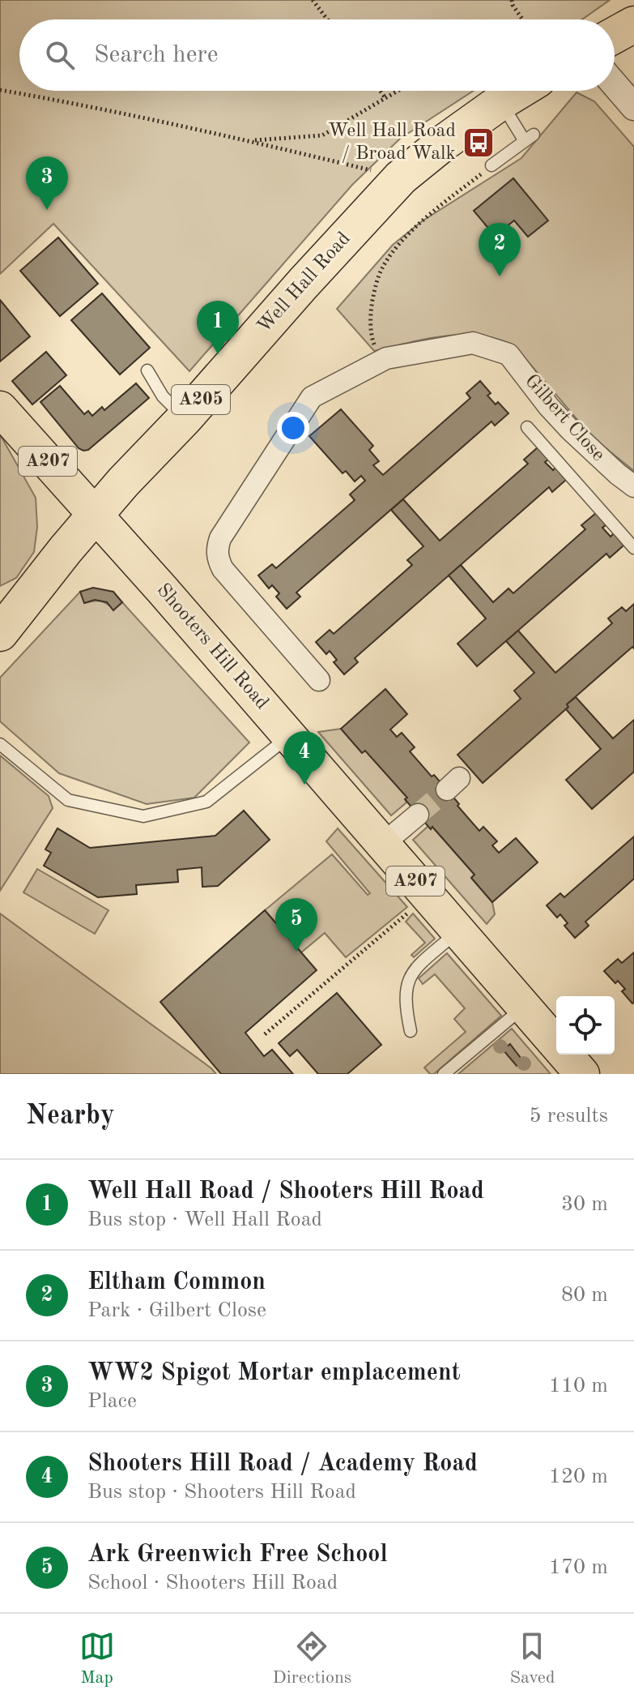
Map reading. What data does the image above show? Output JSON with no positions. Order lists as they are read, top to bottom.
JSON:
{
  "streets": {
    "highway": ["Well Hall Road", "A205"],
    "main road": ["A207", "Shooters Hill Road"],
    "street": ["Gilbert Close"]
  },
  "crossings": [
    ["Well Hall Road", "A205"],
    ["Well Hall Road", "A207"],
    ["Well Hall Road", "Shooters Hill Road"],
    ["A205", "A207"],
    ["A205", "Shooters Hill Road"],
    ["A207", "Shooters Hill Road"]
  ],
  "places": {
    "bus stop": ["Well Hall Road / Broad Walk"]
  },
  "page": {
    "search": "Search here",
    "pins": [
      "3",
      "2",
      "1",
      "4",
      "5"
    ],
    "heading": ["Nearby", "5 results"],
    "list": [
      {
        "mark": "1",
        "name": "Well Hall Road / Shooters Hill Road",
        "note": "Bus stop · Well Hall Road",
        "value": "30 m"
      },
      {
        "mark": "2",
        "name": "Eltham Common",
        "note": "Park · Gilbert Close",
        "value": "80 m"
      },
      {
        "mark": "3",
        "name": "WW2 Spigot Mortar emplacement",
        "note": "Place",
        "value": "110 m"
      },
      {
        "mark": "4",
        "name": "Shooters Hill Road / Academy Road",
        "note": "Bus stop · Shooters Hill Road",
        "value": "120 m"
      },
      {
        "mark": "5",
        "name": "Ark Greenwich Free School",
        "note": "School · Shooters Hill Road",
        "value": "170 m"
      }
    ],
    "nav": ["Map", "Directions", "Saved"]
  }
}
